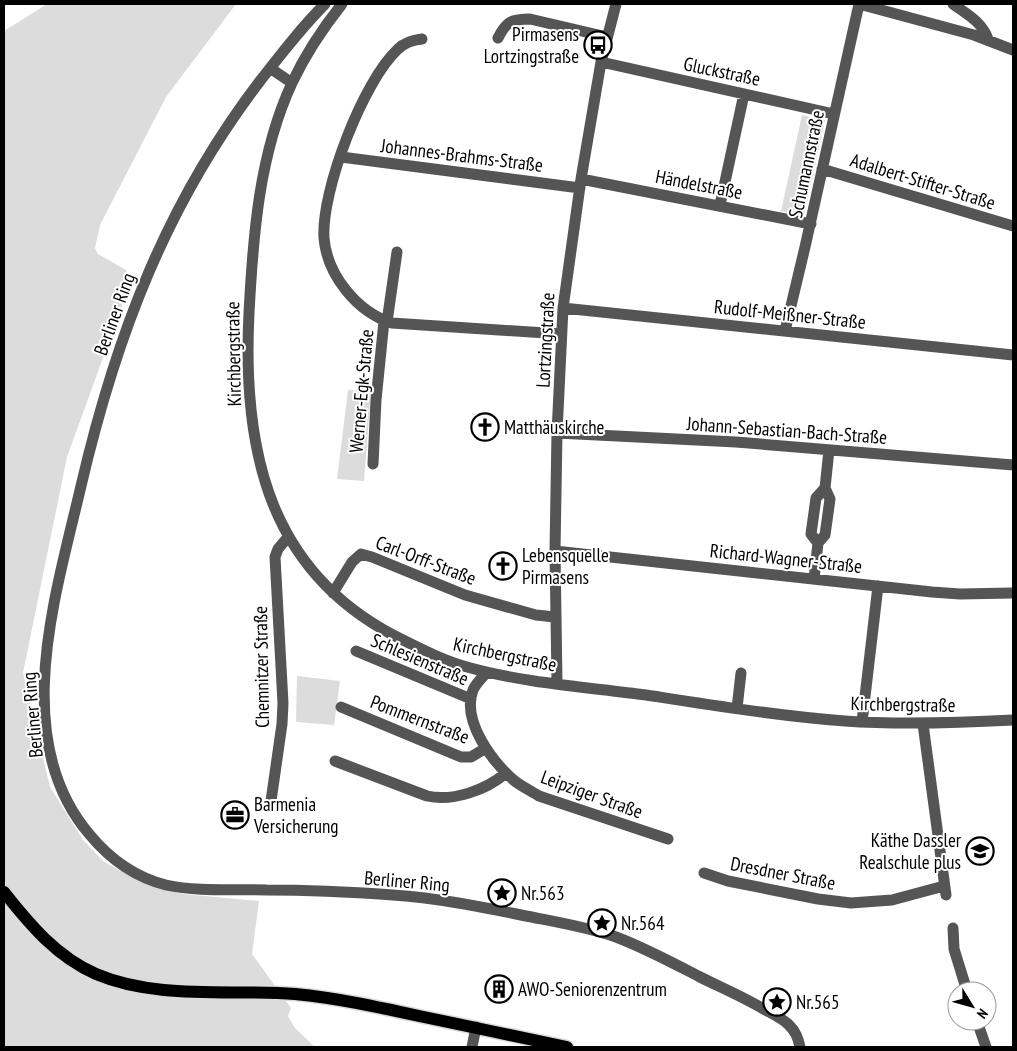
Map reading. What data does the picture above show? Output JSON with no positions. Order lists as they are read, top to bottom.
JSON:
{
  "streets": {
    "street": [
      "Gluckstraße",
      "Johannes-Brahms-Straße",
      "Schumannstraße",
      "Adalbert-Stifter-Straße",
      "Händelstraße",
      "Berliner Ring",
      "Rudolf-Meißner-Straße",
      "Lortzingstraße",
      "Kirchbergstraße",
      "Werner-Egk-Straße",
      "Johann-Sebastian-Bach-Straße",
      "Richard-Wagner-Straße",
      "Carl-Orff-Straße",
      "Schlesienstraße",
      "Chemnitzer Straße",
      "Pommernstraße",
      "Leipziger Straße",
      "Dresdner Straße"
    ]
  },
  "crossings": [
    ["Gluckstraße", "Schumannstraße"],
    ["Gluckstraße", "Lortzingstraße"],
    ["Johannes-Brahms-Straße", "Händelstraße"],
    ["Johannes-Brahms-Straße", "Lortzingstraße"],
    ["Schumannstraße", "Adalbert-Stifter-Straße"],
    ["Schumannstraße", "Händelstraße"],
    ["Schumannstraße", "Rudolf-Meißner-Straße"],
    ["Händelstraße", "Lortzingstraße"],
    ["Rudolf-Meißner-Straße", "Lortzingstraße"],
    ["Lortzingstraße", "Kirchbergstraße"],
    ["Lortzingstraße", "Johann-Sebastian-Bach-Straße"],
    ["Lortzingstraße", "Richard-Wagner-Straße"],
    ["Lortzingstraße", "Carl-Orff-Straße"],
    ["Kirchbergstraße", "Carl-Orff-Straße"],
    ["Kirchbergstraße", "Chemnitzer Straße"],
    ["Kirchbergstraße", "Dresdner Straße"],
    ["Schlesienstraße", "Leipziger Straße"],
    ["Pommernstraße", "Leipziger Straße"]
  ],
  "places": {
    "bus stop": ["Pirmasens Lortzingstraße"],
    "church": ["Matthäuskirche", "Lebensquelle Pirmasens"],
    "office": ["Barmenia Versicherung"],
    "school or university": ["Käthe Dassler Realschule plus"],
    "place": ["Nr.563", "Nr.564", "Nr.565"],
    "building": ["AWO-Seniorenzentrum"]
  },
  "north": "bottom right"
}
